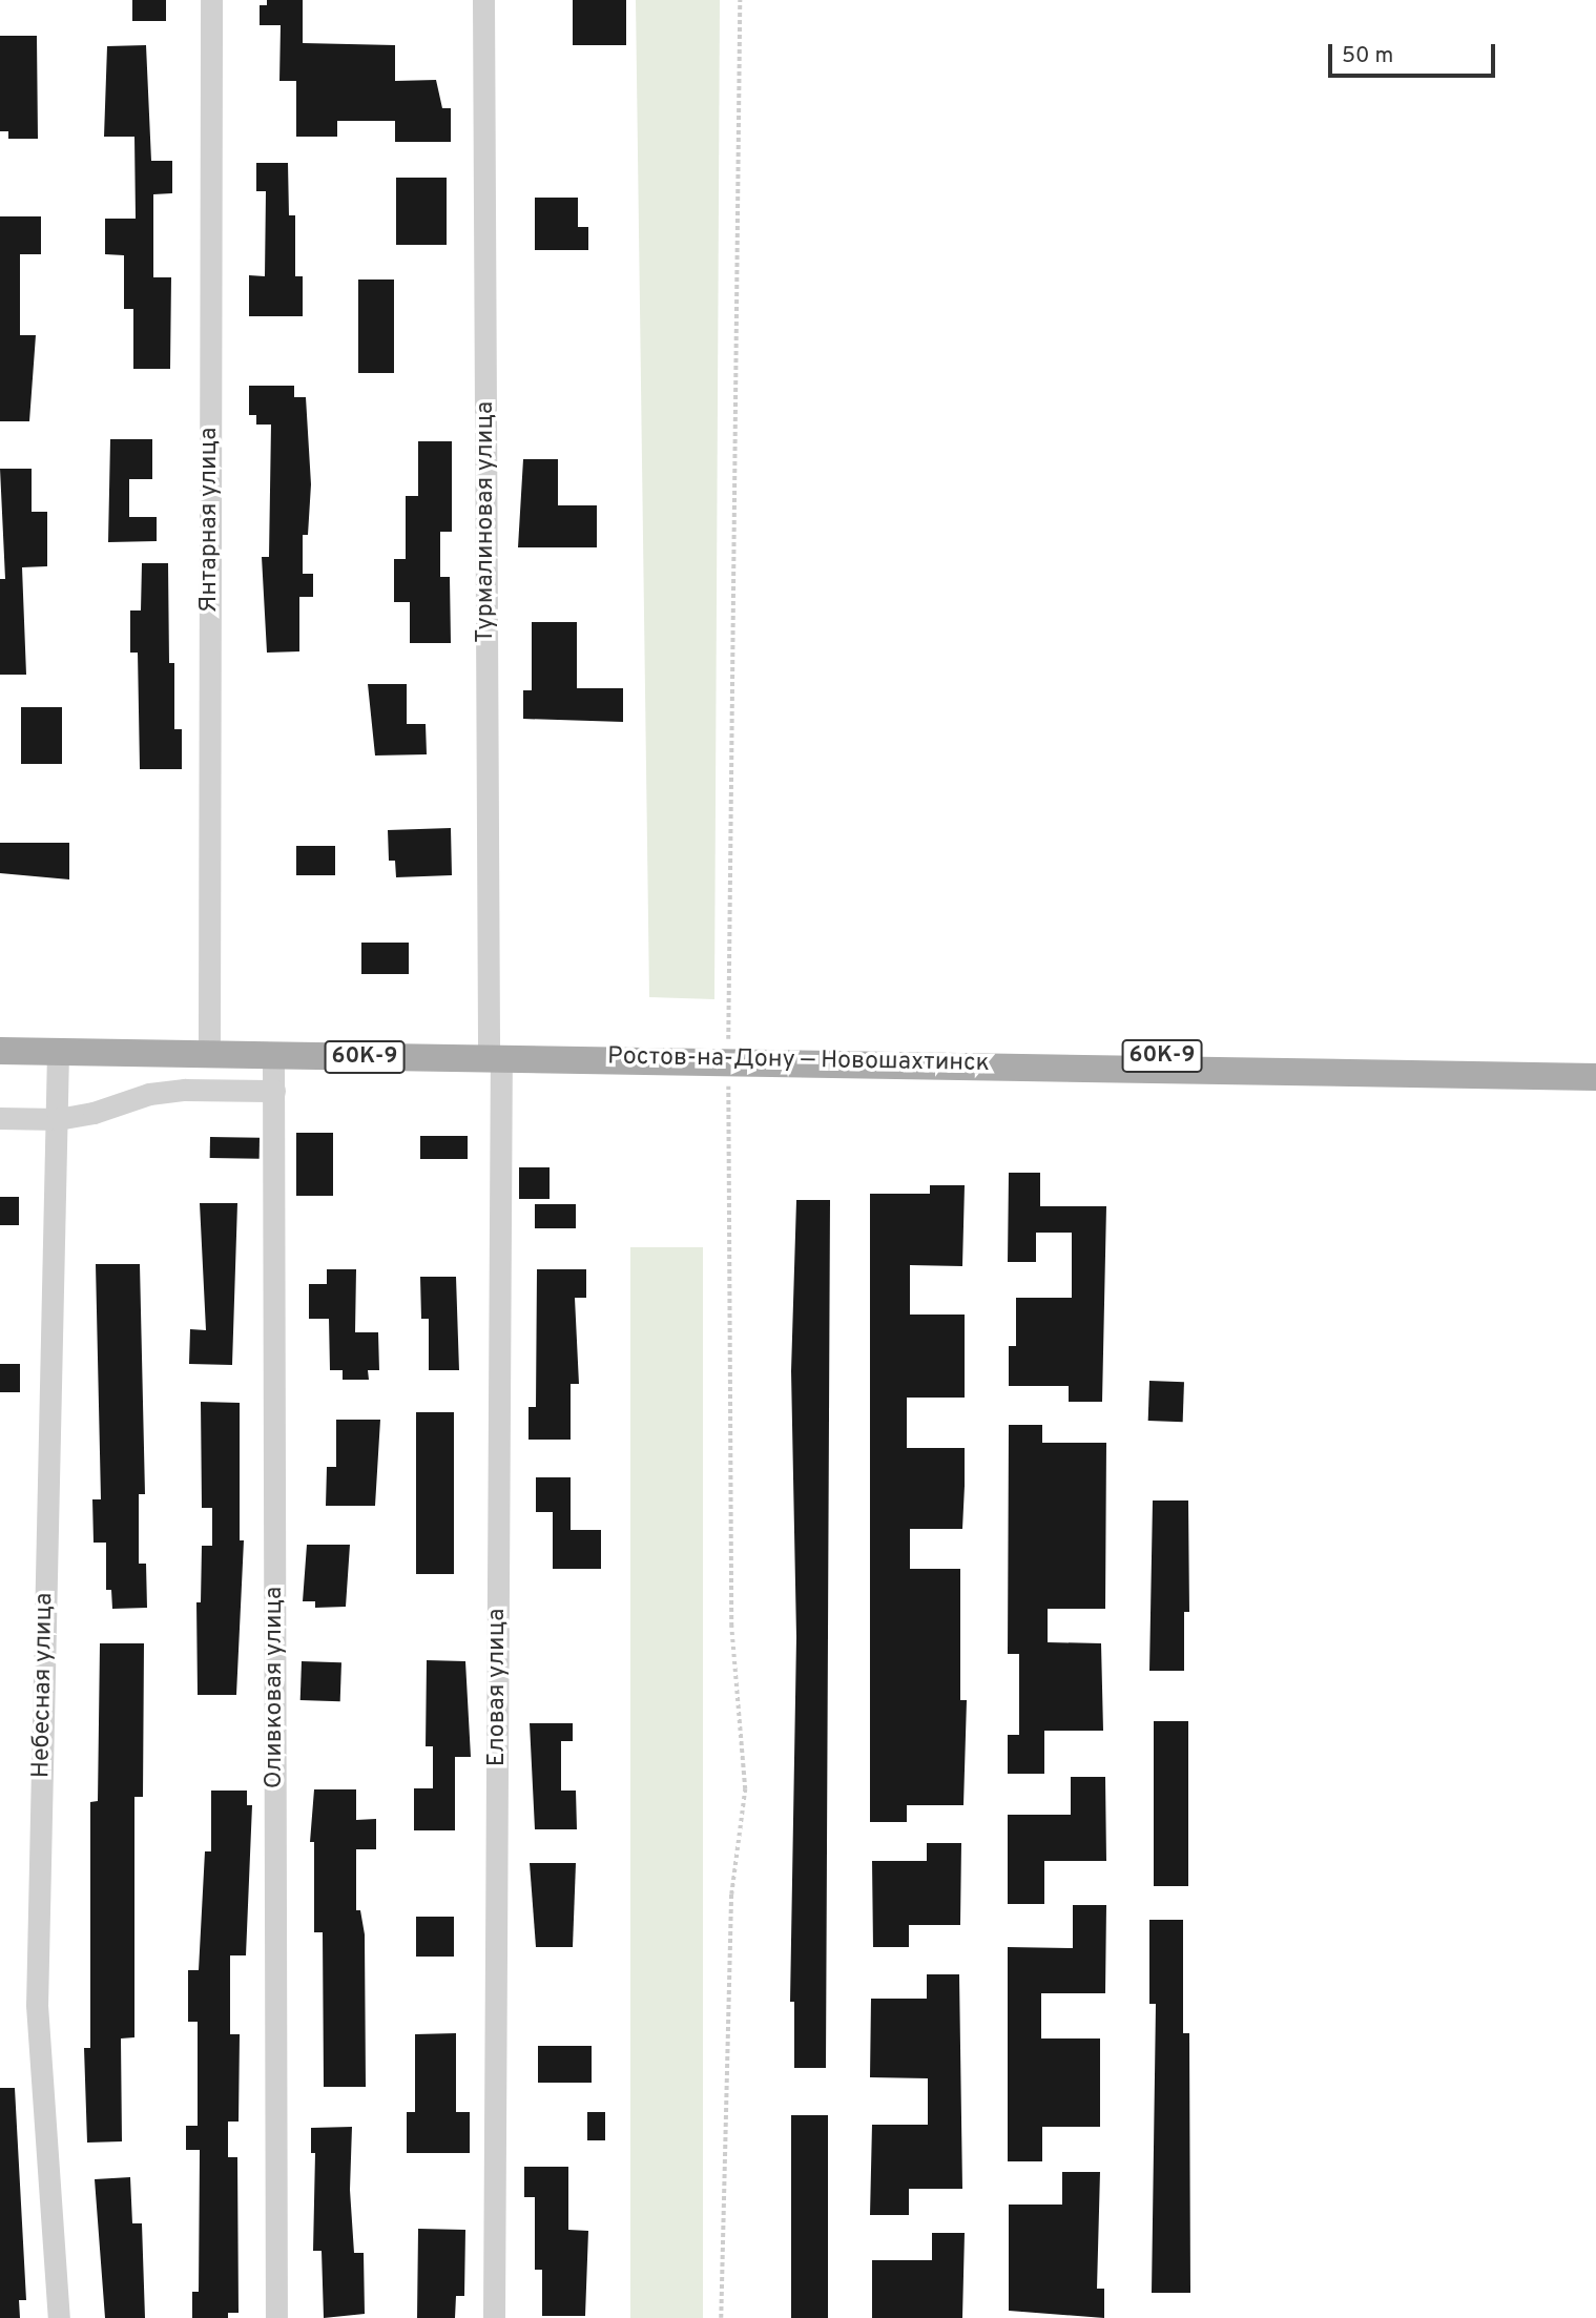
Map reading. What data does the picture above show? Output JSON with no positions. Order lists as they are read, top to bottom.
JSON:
{
  "streets": {
    "main road": ["60К-9", "Ростов-на-Дону — Новошахтинск"],
    "street": [
      "Янтарная улица",
      "Турмалиновая улица",
      "Небесная улица",
      "Оливковая улица",
      "Еловая улица"
    ]
  },
  "crossings": [
    ["Янтарная улица", "Ростов-на-Дону — Новошахтинск"],
    ["Турмалиновая улица", "Ростов-на-Дону — Новошахтинск"],
    ["Турмалиновая улица", "Еловая улица"],
    ["Ростов-на-Дону — Новошахтинск", "Небесная улица"],
    ["Ростов-на-Дону — Новошахтинск", "Оливковая улица"],
    ["Ростов-на-Дону — Новошахтинск", "Еловая улица"]
  ],
  "scale_bar": "50 m"
}
